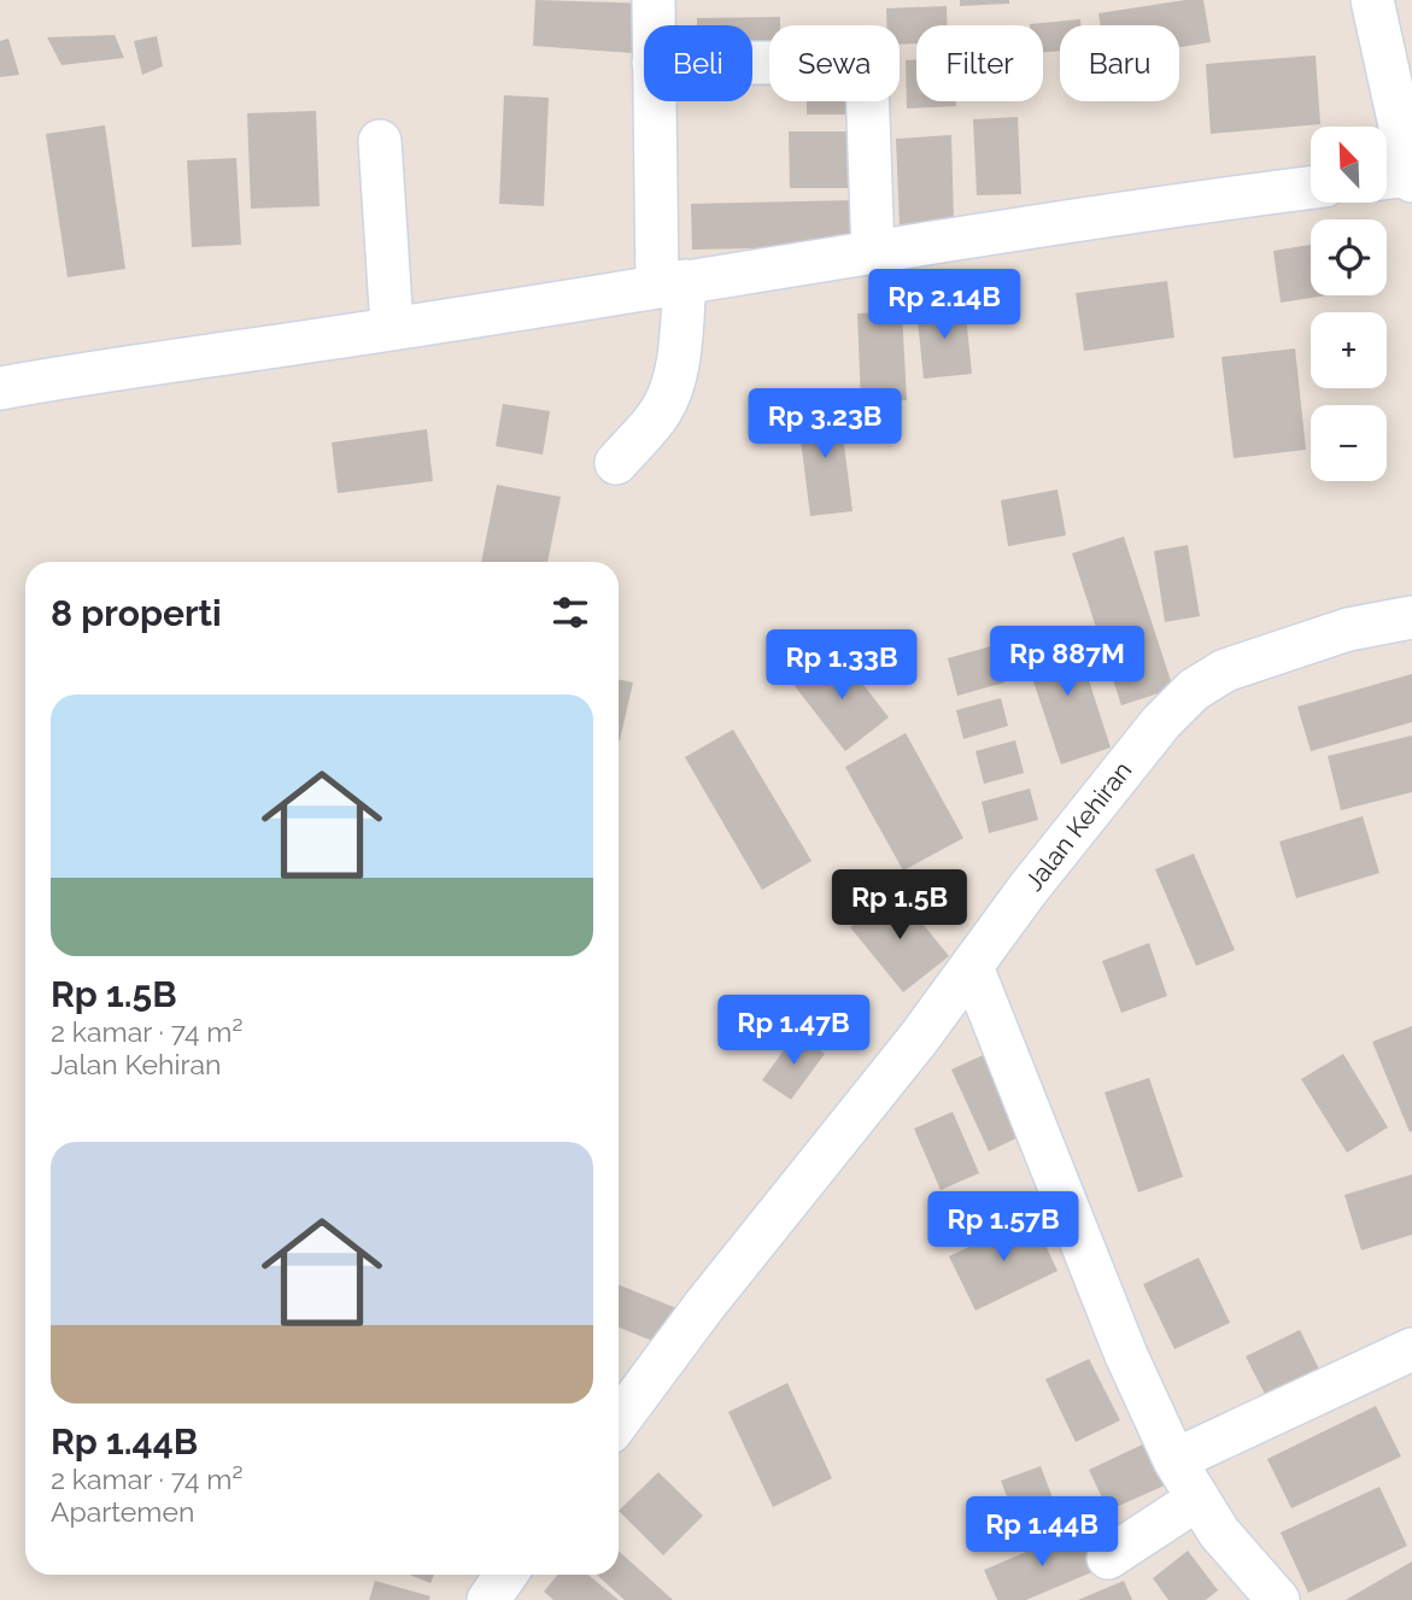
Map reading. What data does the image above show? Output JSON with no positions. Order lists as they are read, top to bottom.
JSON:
{
  "streets": {
    "street": ["Jalan Kehiran"]
  },
  "north": "top left",
  "page": {
    "chip": [
      "Beli",
      "Sewa",
      "Filter",
      "Baru"
    ],
    "map_buttons": ["+", "−"],
    "price": [
      "Rp 2.14B",
      "Rp 3.23B",
      "Rp 887M",
      "Rp 1.33B",
      "Rp 1.5B",
      "Rp 1.47B",
      "Rp 1.57B",
      "Rp 1.44B"
    ],
    "heading": "8 properti",
    "list": [
      {
        "name": "Rp 1.5B",
        "note": "2 kamar · 74 m² · Jalan Kehiran"
      },
      {
        "name": "Rp 1.44B",
        "note": "2 kamar · 74 m² · Apartemen"
      }
    ]
  }
}
